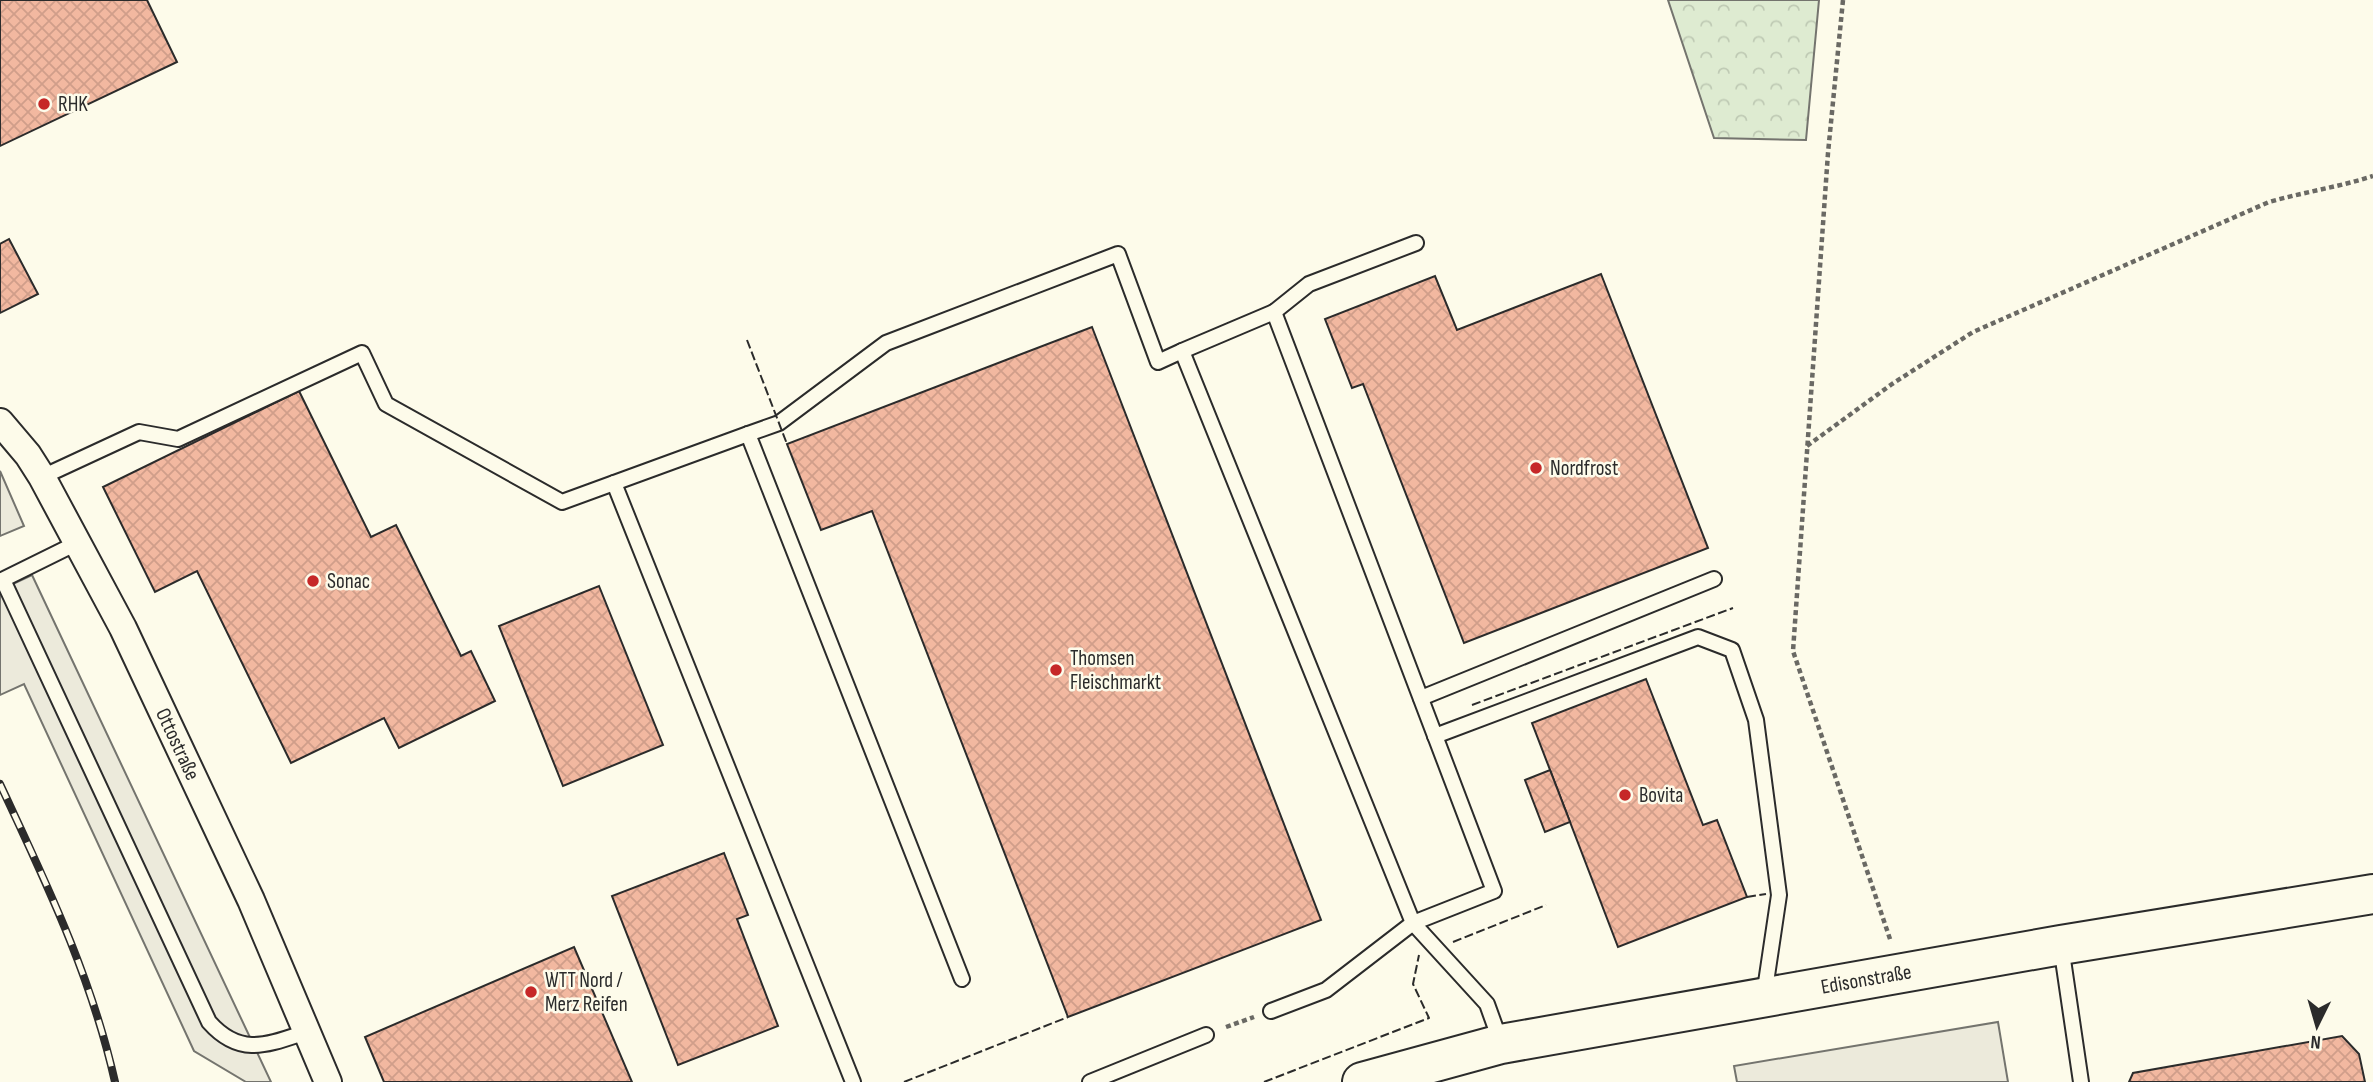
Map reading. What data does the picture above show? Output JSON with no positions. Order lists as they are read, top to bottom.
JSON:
{
  "streets": {
    "street": ["Ottostraße", "Edisonstraße"]
  },
  "places": [
    "RHK",
    "Nordfrost",
    "Sonac",
    "Thomsen Fleischmarkt",
    "Bovita",
    "WTT Nord / Merz Reifen"
  ],
  "north": "bottom"
}
